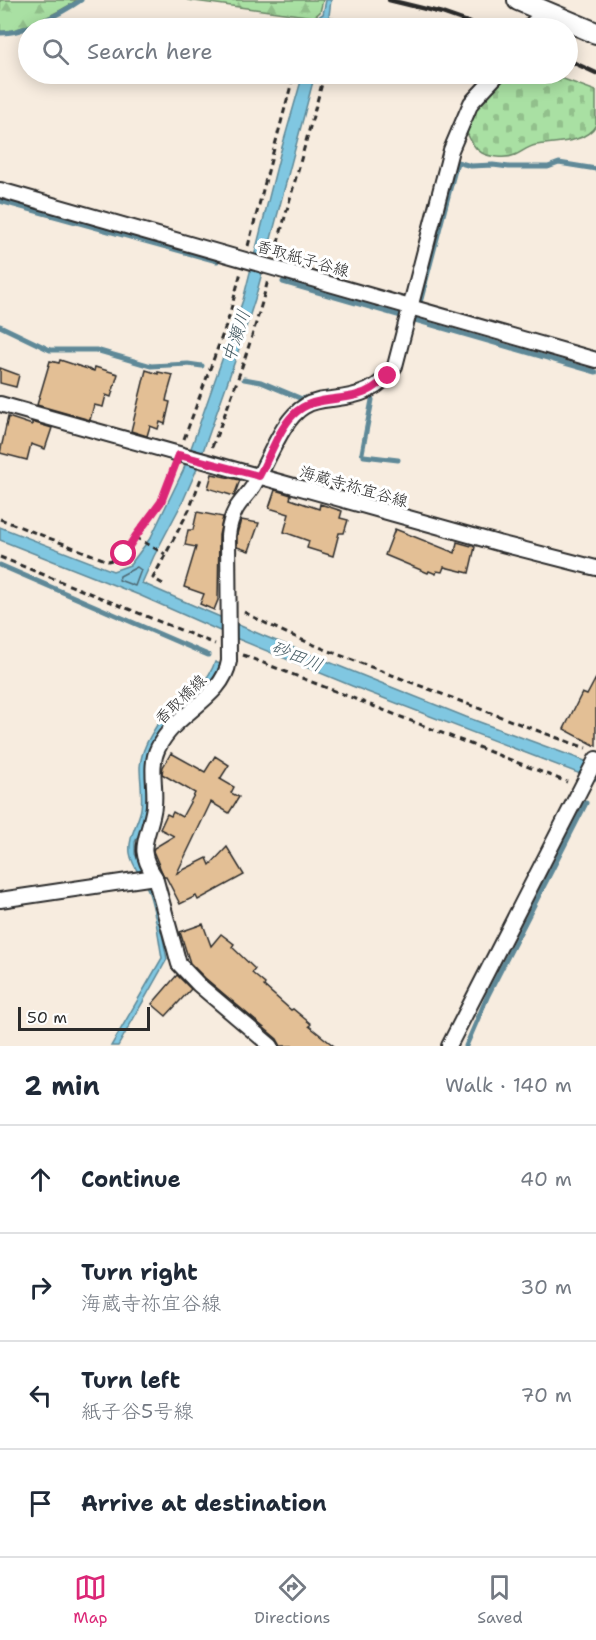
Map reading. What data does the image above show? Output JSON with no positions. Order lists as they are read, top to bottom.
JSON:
{
  "streets": {
    "street": ["香取紙子谷線", "海蔵寺祢宜谷線", "香取橋線"]
  },
  "crossings": [
    ["香取紙子谷線", "香取橋線"],
    ["海蔵寺祢宜谷線", "香取橋線"]
  ],
  "water": ["中瀬川", "砂田川"],
  "scale_bar": "50 m",
  "page": {
    "search": "Search here",
    "scale": "50 m",
    "heading": ["2 min", "Walk · 140 m"],
    "list": [
      ["Continue", "40 m"],
      ["Turn right", "海蔵寺祢宜谷線", "30 m"],
      ["Turn left", "紙子谷5号線", "70 m"],
      "Arrive at destination"
    ],
    "nav": ["Map", "Directions", "Saved"]
  }
}
